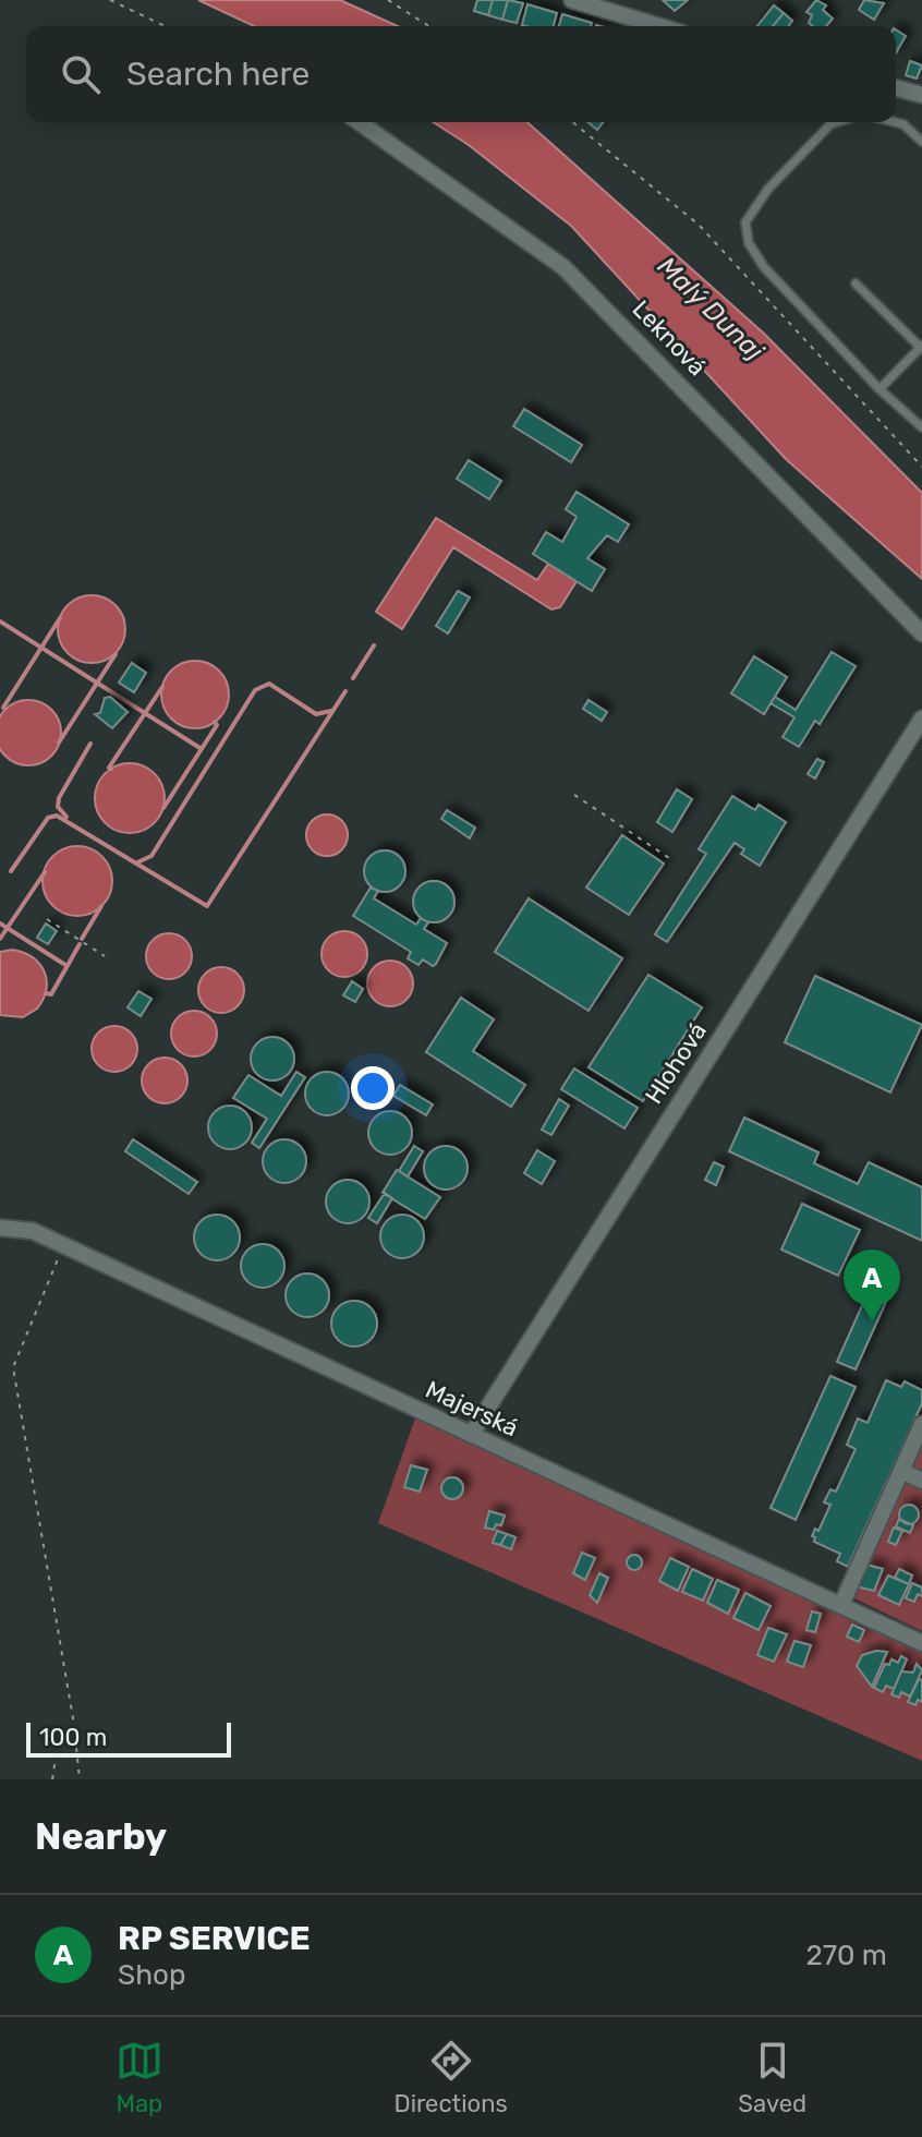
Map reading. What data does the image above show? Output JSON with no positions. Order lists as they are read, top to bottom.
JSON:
{
  "streets": {
    "street": ["Leknová", "Hlohová", "Majerská"]
  },
  "crossings": [
    ["Hlohová", "Majerská"]
  ],
  "water": ["Malý Dunaj"],
  "scale_bar": "100 m",
  "page": {
    "search": "Search here",
    "pins": "A",
    "scale": "100 m",
    "heading": "Nearby",
    "list": [
      {
        "mark": "A",
        "name": "RP SERVICE",
        "note": "Shop",
        "value": "270 m"
      }
    ],
    "nav": ["Map", "Directions", "Saved"]
  }
}
